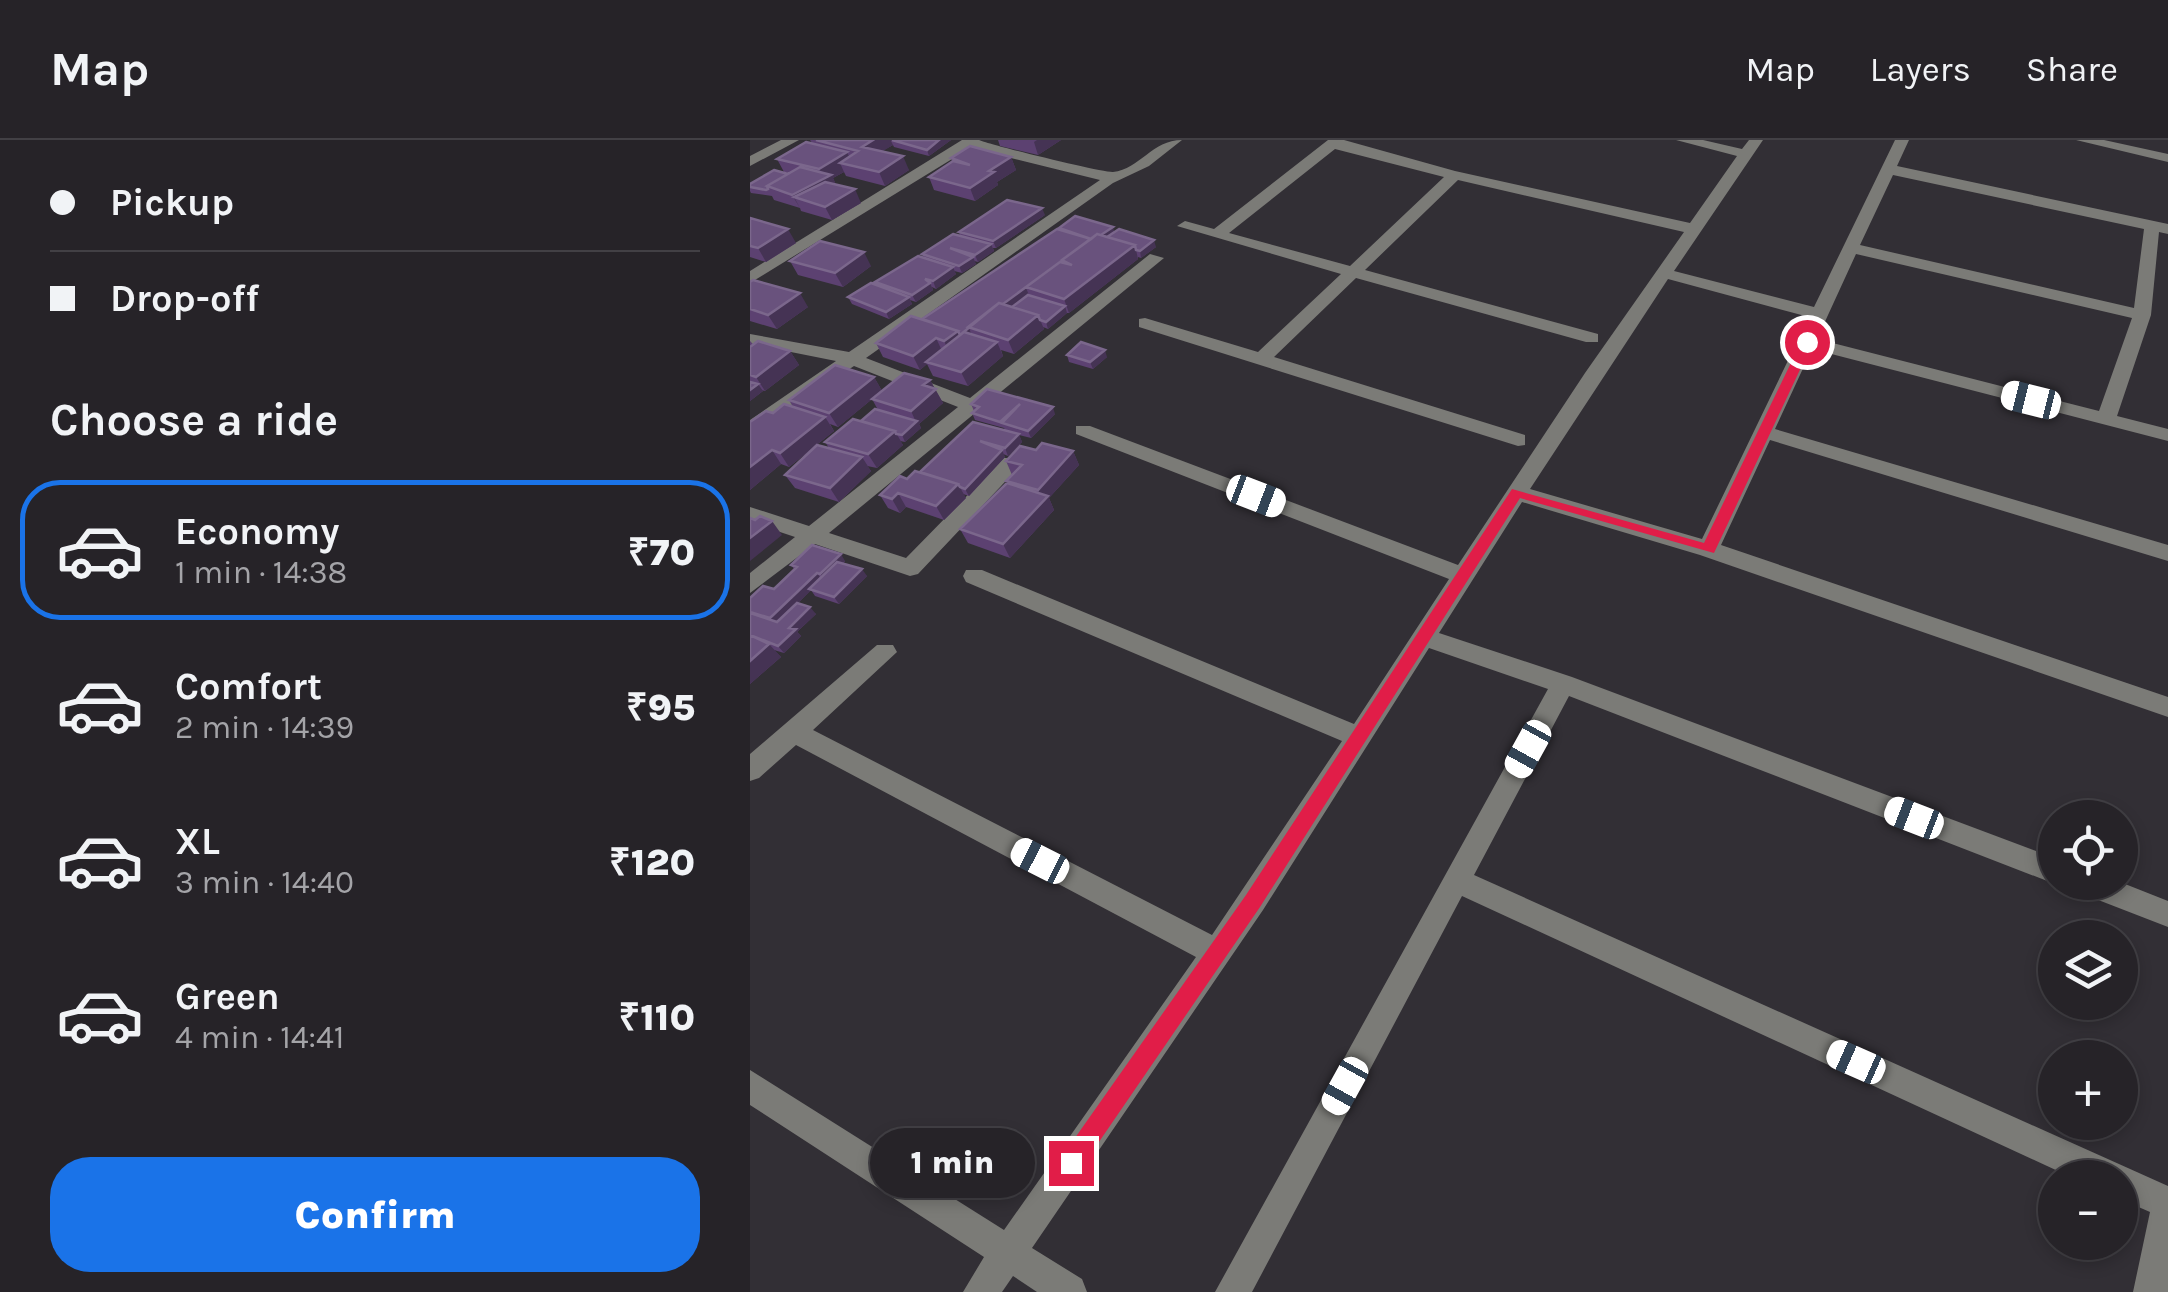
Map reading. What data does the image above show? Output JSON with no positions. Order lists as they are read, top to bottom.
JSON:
{
  "page": {
    "header": "Map",
    "nav": ["Map", "Layers", "Share"],
    "banner": ["Pickup", "Drop-off"],
    "heading": "Choose a ride",
    "list": [
      {
        "name": "Economy",
        "note": "1 min · 14:38",
        "value": "₹70"
      },
      {
        "name": "Comfort",
        "note": "2 min · 14:39",
        "value": "₹95"
      },
      {
        "name": "XL",
        "note": "3 min · 14:40",
        "value": "₹120"
      },
      {
        "name": "Green",
        "note": "4 min · 14:41",
        "value": "₹110"
      }
    ],
    "map_buttons": ["+", "−"],
    "bubble": "1 min",
    "buttons": "Confirm"
  }
}
